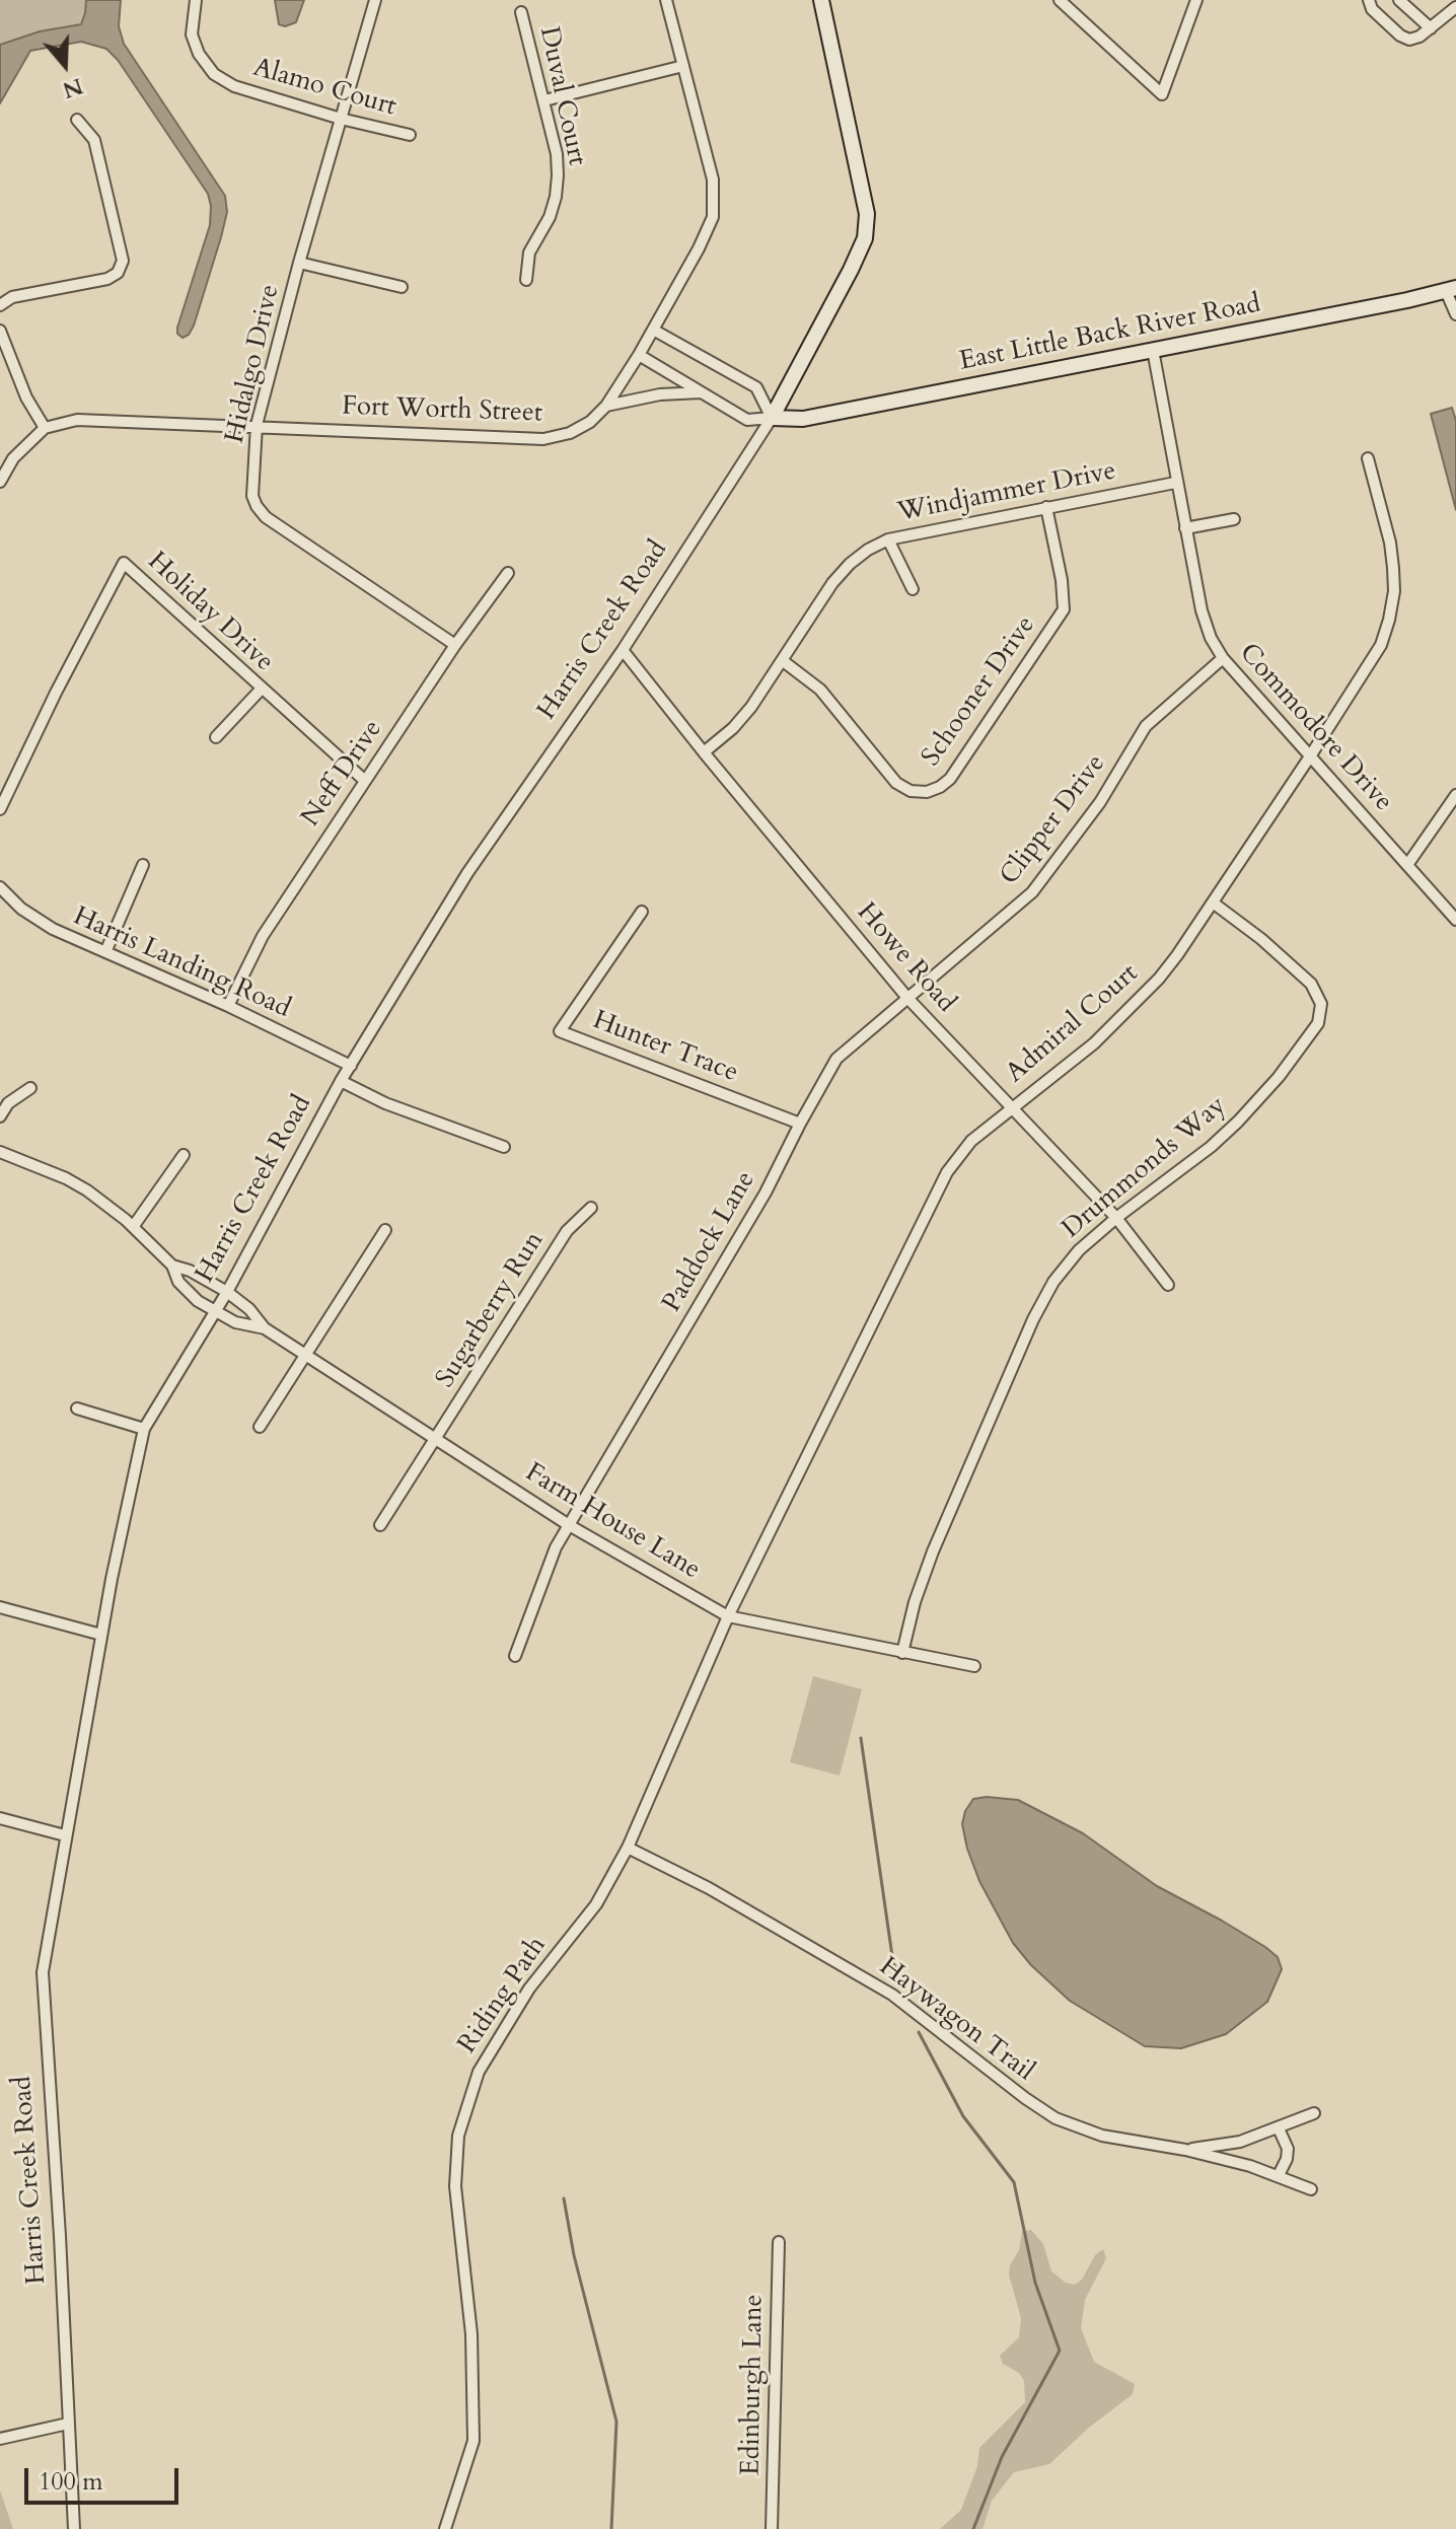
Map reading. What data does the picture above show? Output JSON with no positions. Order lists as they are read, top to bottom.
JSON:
{
  "streets": {
    "street": [
      "Alamo Court",
      "Duval Court",
      "East Little Back River Road",
      "Hidalgo Drive",
      "Fort Worth Street",
      "Windjammer Drive",
      "Holiday Drive",
      "Harris Creek Road",
      "Schooner Drive",
      "Commodore Drive",
      "Neff Drive",
      "Clipper Drive",
      "Howe Road",
      "Harris Landing Road",
      "Admiral Court",
      "Hunter Trace",
      "Drummonds Way",
      "Paddock Lane",
      "Sugarberry Run",
      "Farm House Lane",
      "Riding Path",
      "Haywagon Trail",
      "Edinburgh Lane"
    ]
  },
  "crossings": [
    ["Alamo Court", "Hidalgo Drive"],
    ["East Little Back River Road", "Fort Worth Street"],
    ["East Little Back River Road", "Harris Creek Road"],
    ["East Little Back River Road", "Commodore Drive"],
    ["Hidalgo Drive", "Fort Worth Street"],
    ["Hidalgo Drive", "Neff Drive"],
    ["Windjammer Drive", "Schooner Drive"],
    ["Windjammer Drive", "Commodore Drive"],
    ["Windjammer Drive", "Howe Road"],
    ["Holiday Drive", "Neff Drive"],
    ["Harris Creek Road", "Howe Road"],
    ["Harris Creek Road", "Harris Landing Road"],
    ["Harris Creek Road", "Farm House Lane"],
    ["Commodore Drive", "Clipper Drive"],
    ["Commodore Drive", "Admiral Court"],
    ["Neff Drive", "Harris Landing Road"],
    ["Clipper Drive", "Howe Road"],
    ["Clipper Drive", "Paddock Lane"],
    ["Howe Road", "Admiral Court"],
    ["Howe Road", "Drummonds Way"],
    ["Howe Road", "Paddock Lane"],
    ["Admiral Court", "Drummonds Way"],
    ["Admiral Court", "Farm House Lane"],
    ["Admiral Court", "Riding Path"],
    ["Hunter Trace", "Paddock Lane"],
    ["Drummonds Way", "Farm House Lane"],
    ["Paddock Lane", "Farm House Lane"],
    ["Sugarberry Run", "Farm House Lane"],
    ["Farm House Lane", "Riding Path"],
    ["Riding Path", "Haywagon Trail"]
  ],
  "scale_bar": "100 m",
  "north": "bottom"
}
